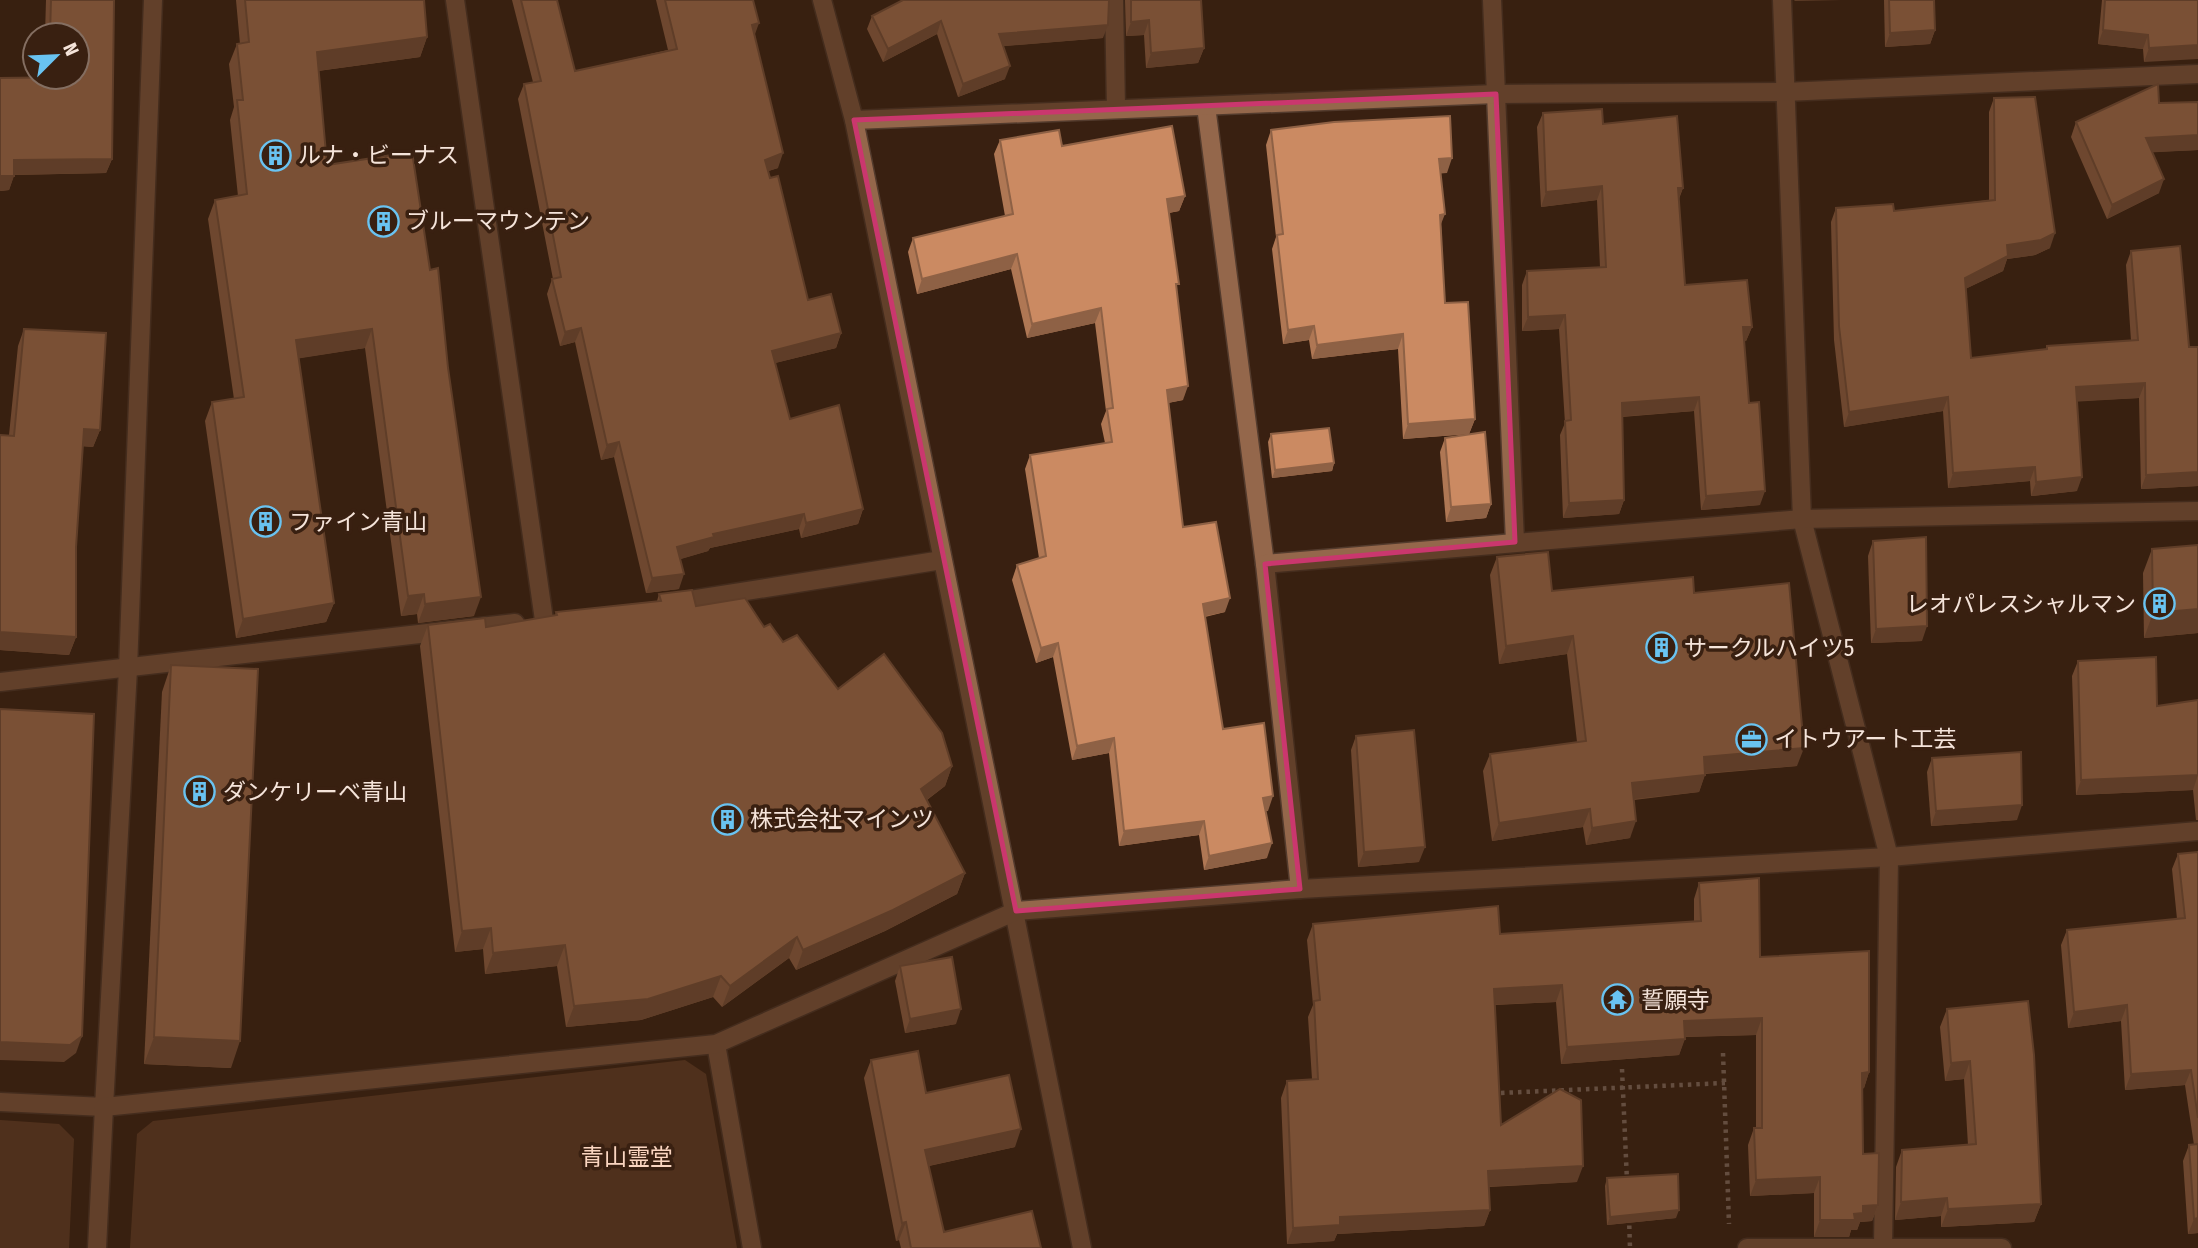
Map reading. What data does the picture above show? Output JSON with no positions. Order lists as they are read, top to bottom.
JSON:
{
  "parks": ["青山霊堂"],
  "places": {
    "building": [
      "ルナ・ビーナス",
      "ブルーマウンテン",
      "ファイン青山",
      "レオパレスシャルマン",
      "サークルハイツ5",
      "ダンケリーベ青山",
      "株式会社マインツ"
    ],
    "office": ["イトウアート工芸"],
    "temple": ["誓願寺"]
  },
  "north": "top right"
}
